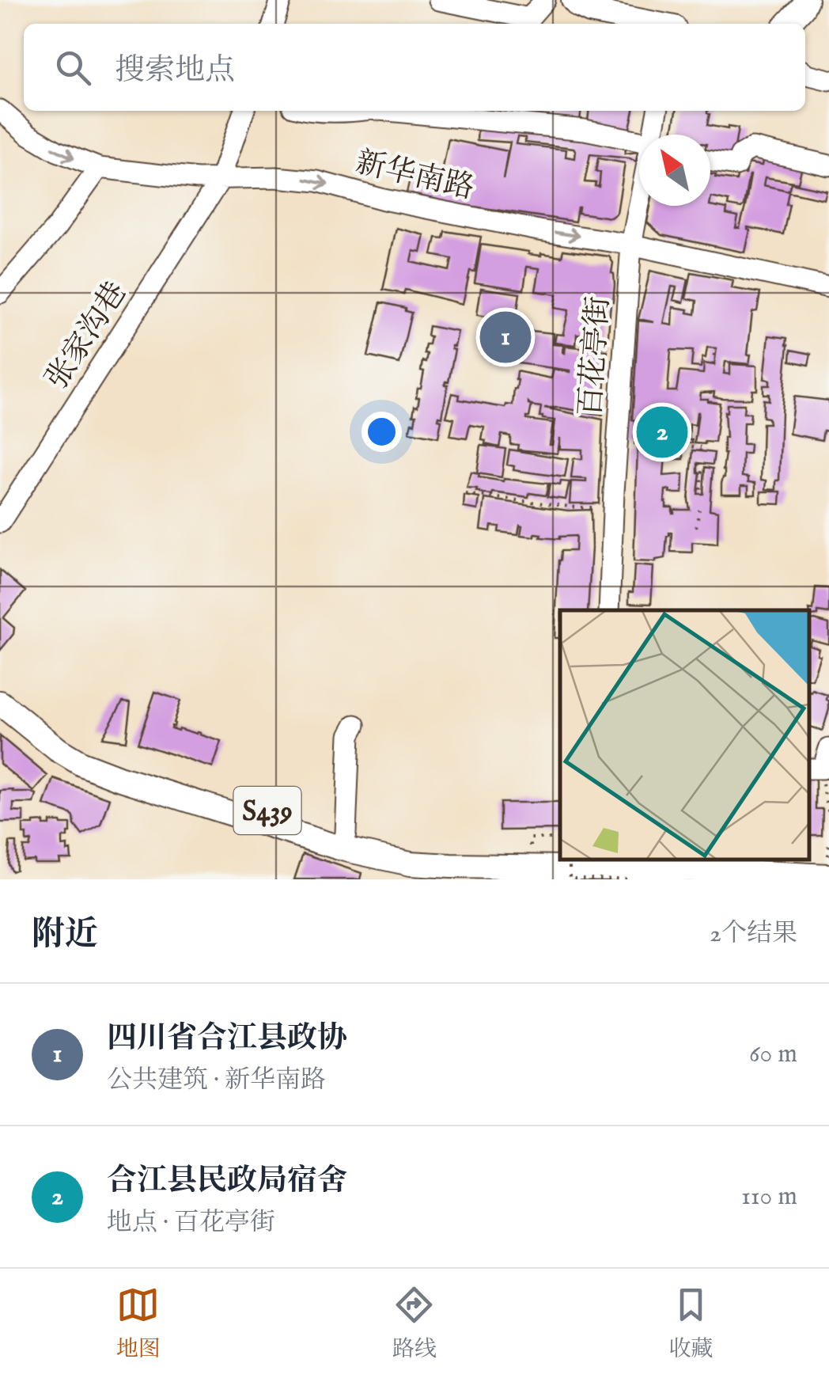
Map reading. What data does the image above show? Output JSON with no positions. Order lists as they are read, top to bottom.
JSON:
{
  "streets": {
    "main road": ["S439"],
    "street": ["新华南路", "张家沟巷", "百花亭街"]
  },
  "crossings": [
    ["新华南路", "张家沟巷"],
    ["新华南路", "百花亭街"]
  ],
  "north": "top left",
  "page": {
    "search": "搜索地点",
    "pins": ["1", "2"],
    "heading": ["附近", "2个结果"],
    "list": [
      {
        "mark": "1",
        "name": "四川省合江县政协",
        "note": "公共建筑 · 新华南路",
        "value": "60 m"
      },
      {
        "mark": "2",
        "name": "合江县民政局宿舍",
        "note": "地点 · 百花亭街",
        "value": "110 m"
      }
    ],
    "nav": ["地图", "路线", "收藏"]
  }
}
